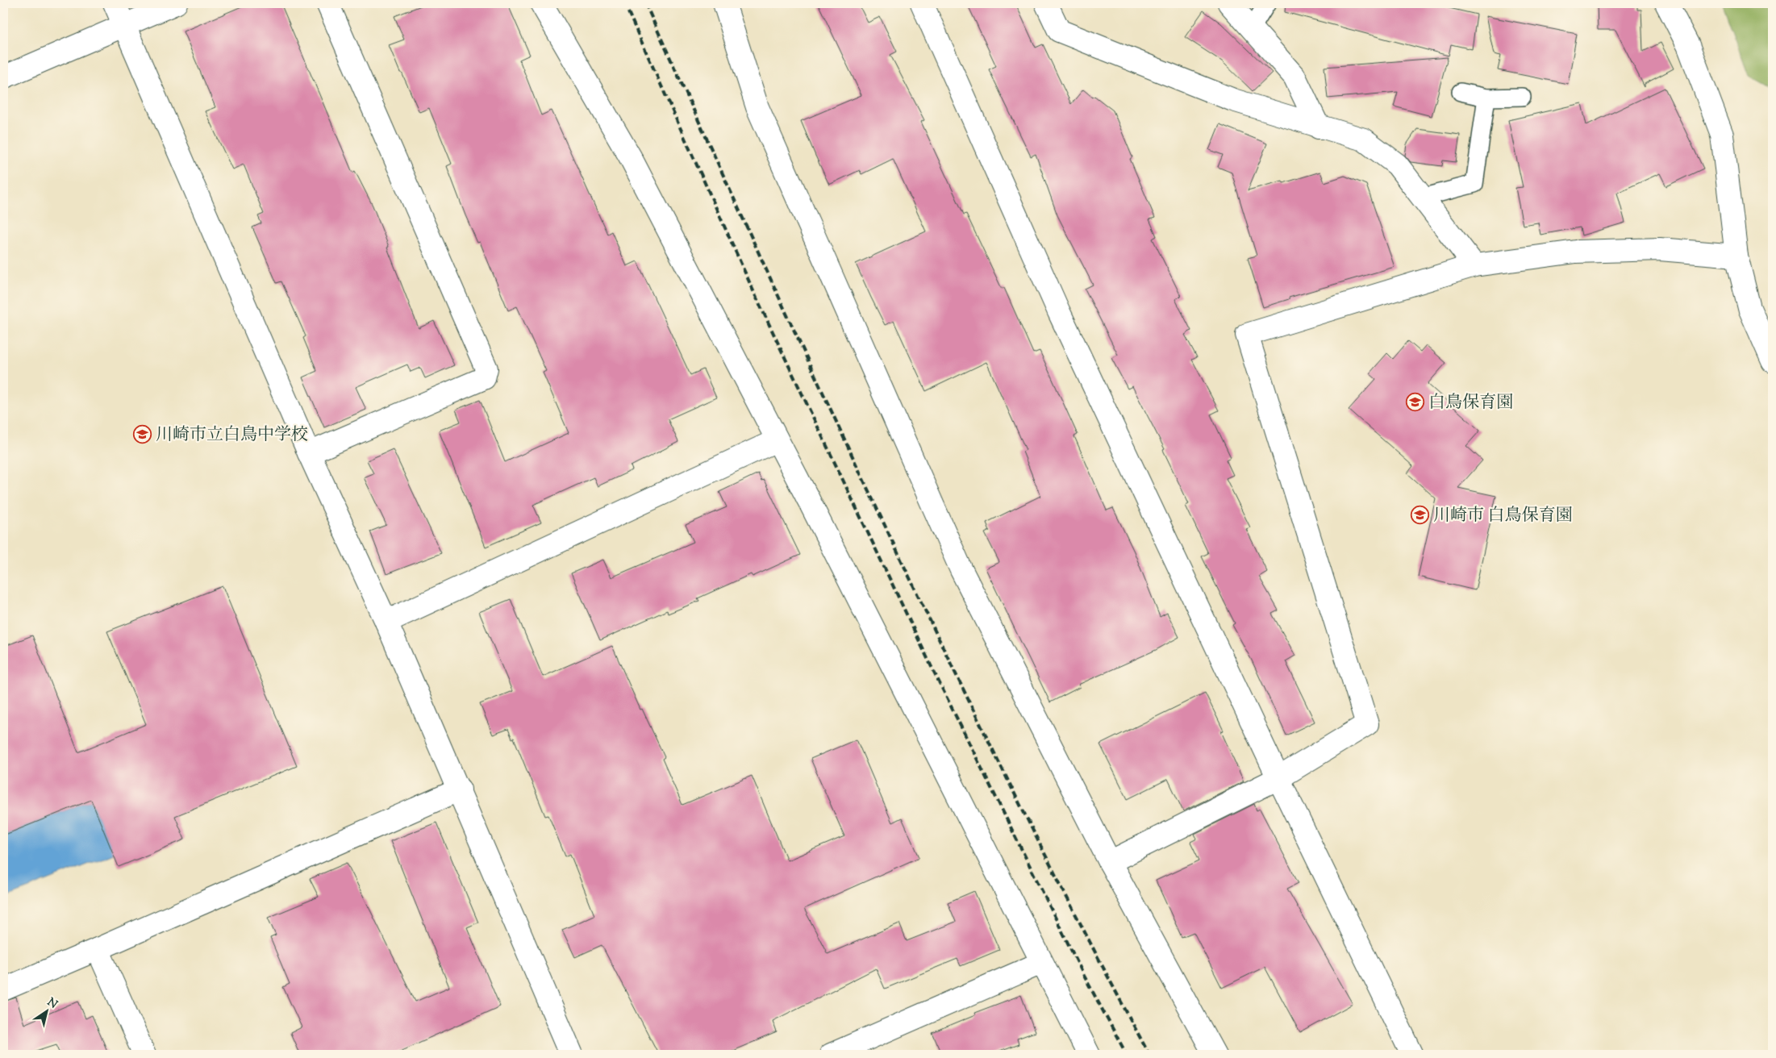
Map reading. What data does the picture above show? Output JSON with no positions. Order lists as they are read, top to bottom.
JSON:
{
  "places": {
    "school or university": ["白鳥保育園", "川崎市立白鳥中学校", "川崎市 白鳥保育園"]
  },
  "north": "top right"
}
